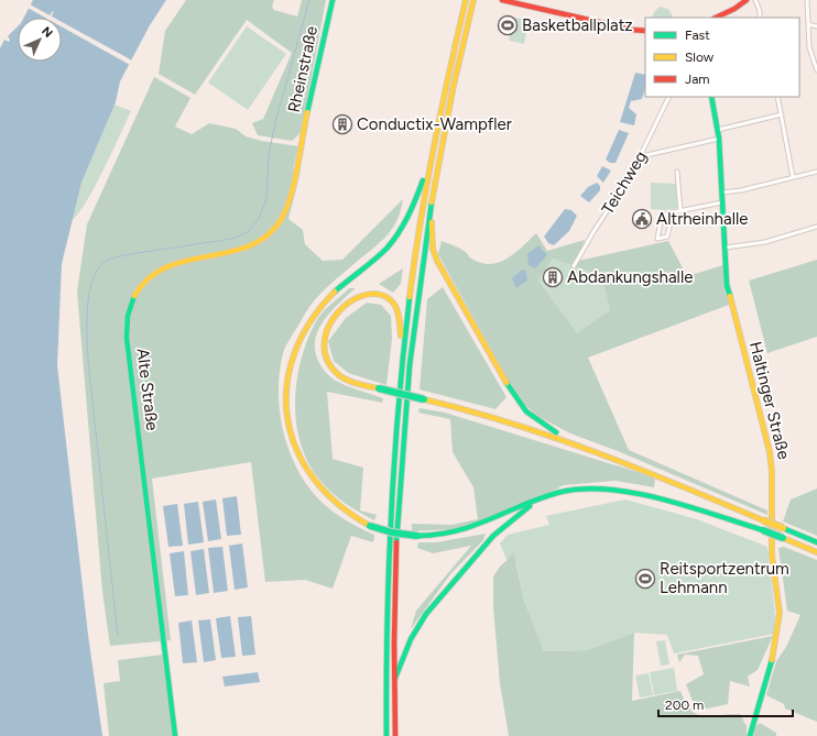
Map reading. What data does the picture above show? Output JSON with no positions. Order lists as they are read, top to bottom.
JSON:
{
  "streets": {
    "main road": ["Rheinstraße", "Alte Straße", "Haltinger Straße"],
    "street": ["Teichweg"]
  },
  "crossings": [
    ["Rheinstraße", "Alte Straße"]
  ],
  "places": {
    "sports": ["Basketballplatz", "Reitsportzentrum Lehmann"],
    "building": ["Conductix-Wampfler", "Abdankungshalle"],
    "public building": ["Altrheinhalle"]
  },
  "legend": ["Fast", "Slow", "Jam"],
  "scale_bar": "200 m",
  "north": "top right"
}
